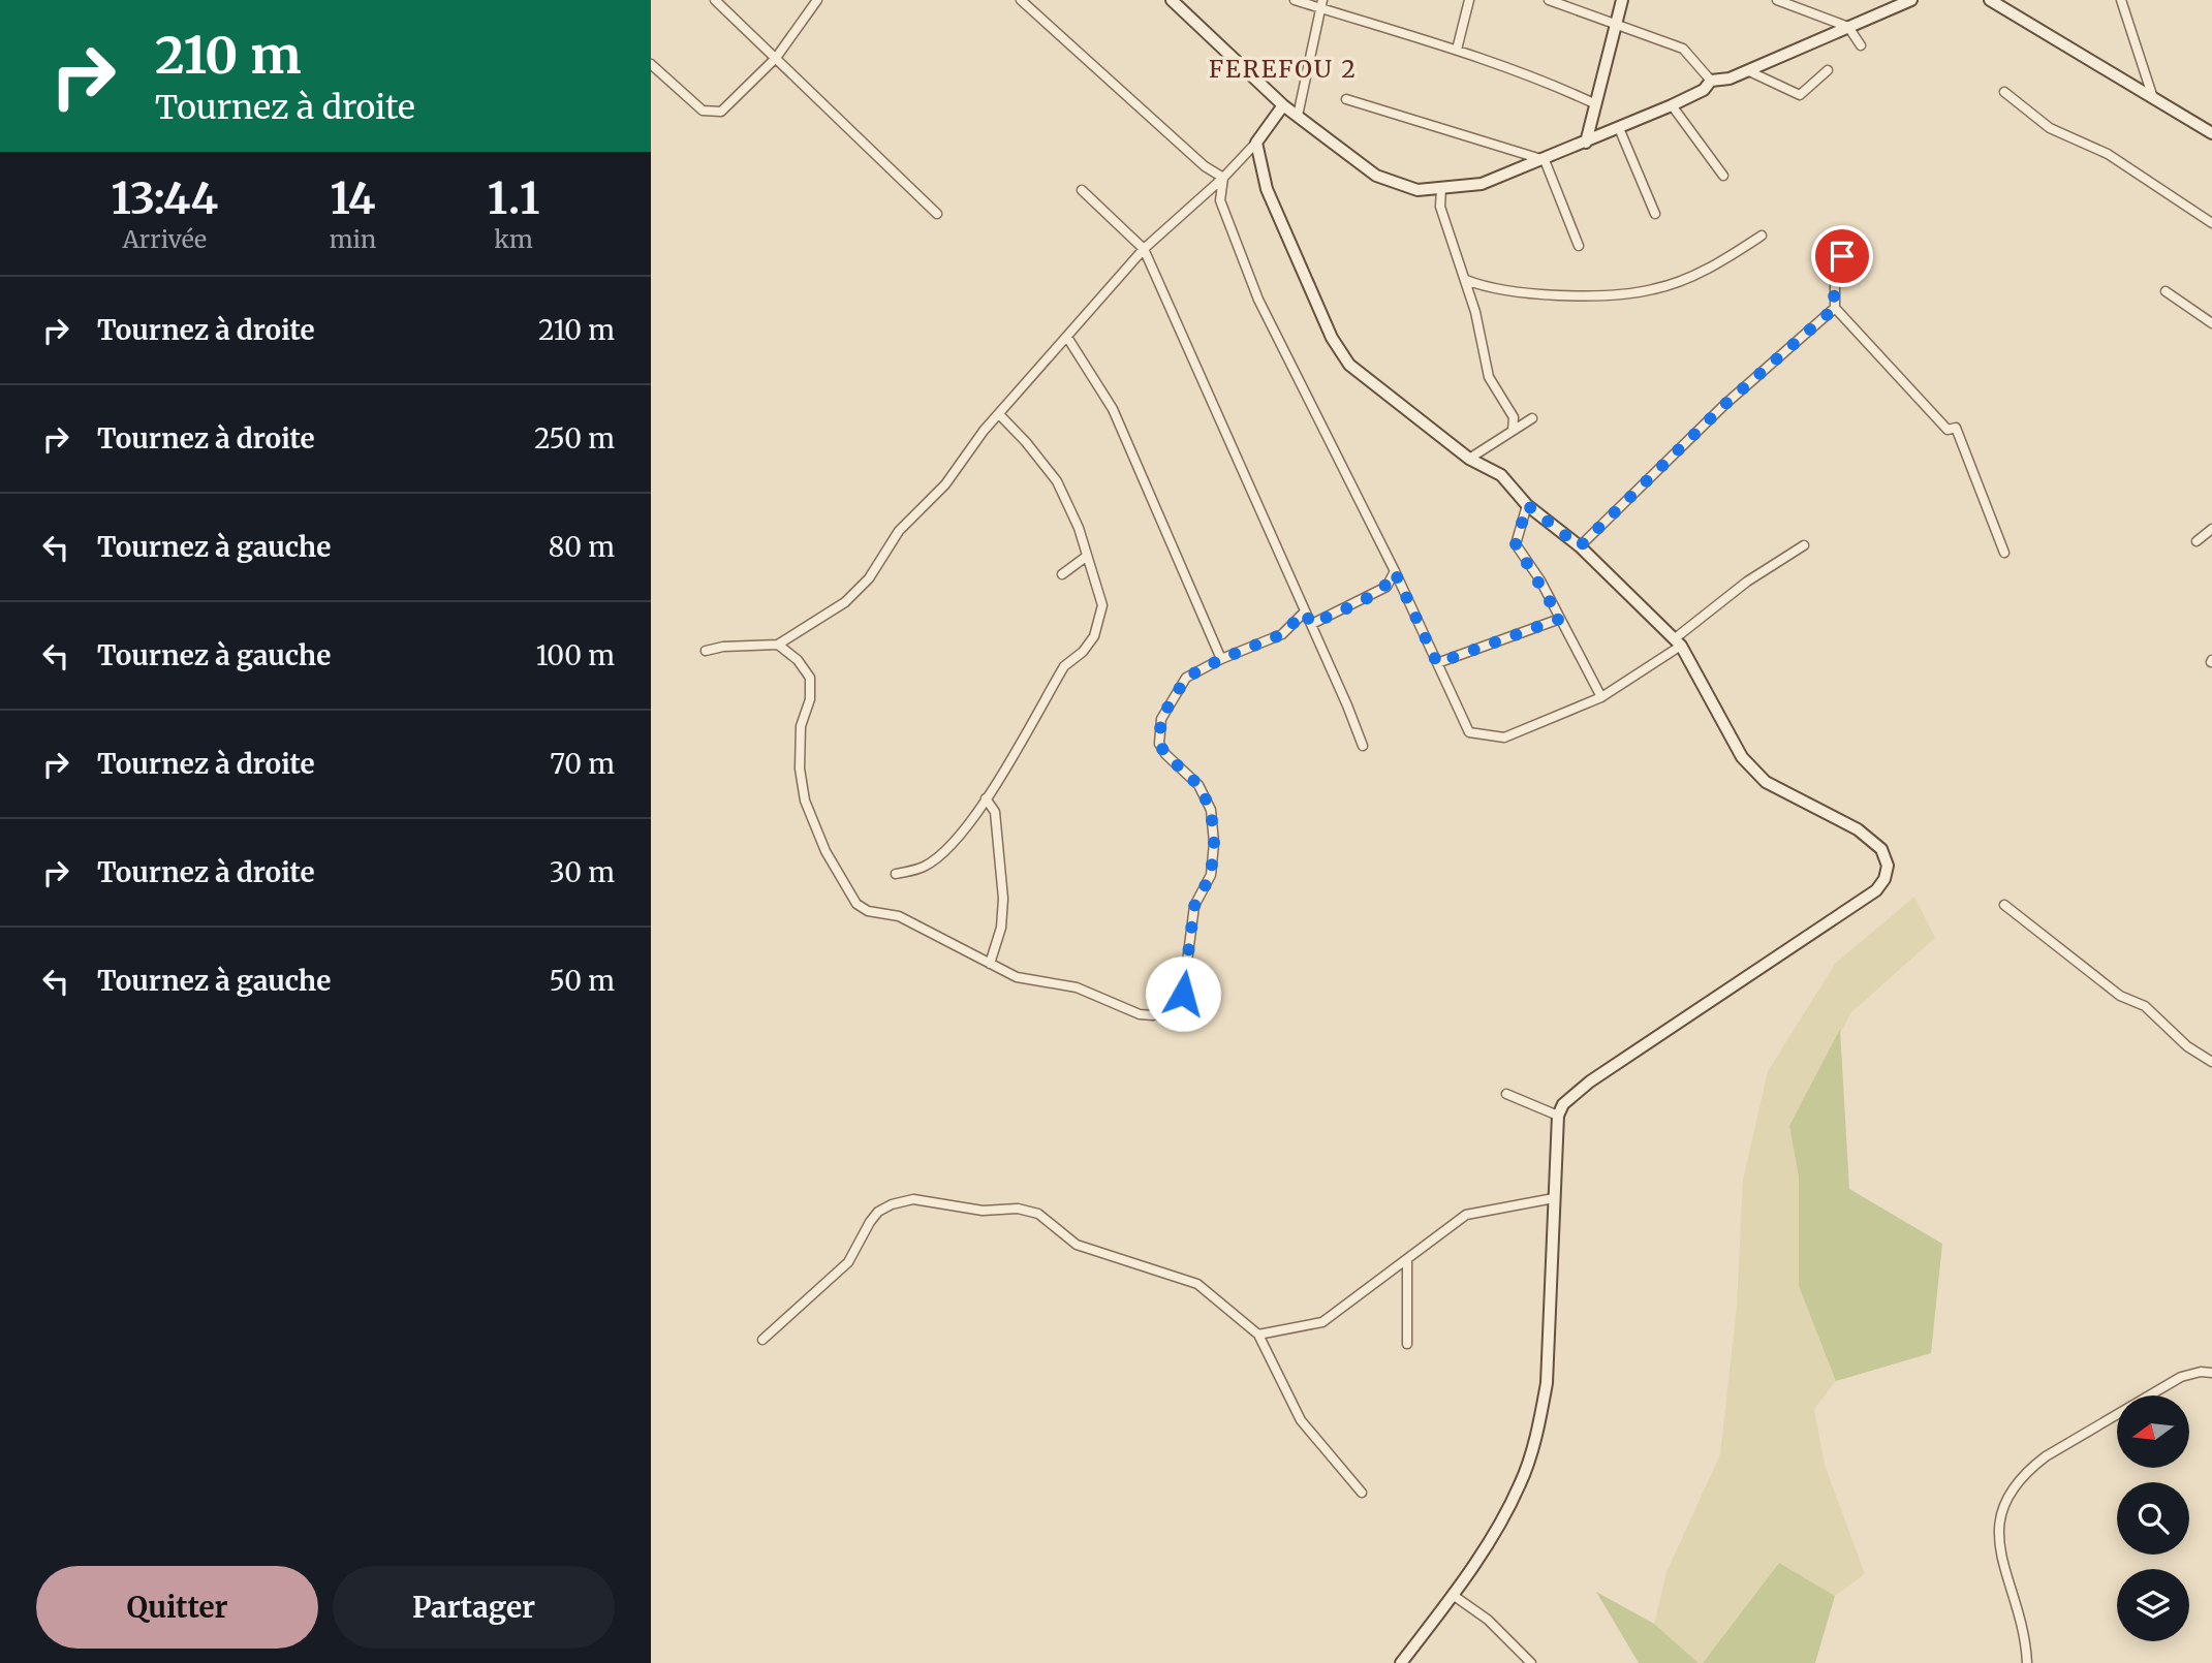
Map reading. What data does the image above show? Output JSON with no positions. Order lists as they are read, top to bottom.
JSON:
{
  "districts": ["FEREFOU 2"],
  "north": "left",
  "page": {
    "turn": ["210 m", "Tournez à droite"],
    "eta": [
      "13:44",
      "Arrivée",
      "14",
      "min",
      "1.1",
      "km"
    ],
    "list": [
      {
        "name": "Tournez à droite",
        "value": "210 m"
      },
      {
        "name": "Tournez à droite",
        "value": "250 m"
      },
      {
        "name": "Tournez à gauche",
        "value": "80 m"
      },
      {
        "name": "Tournez à gauche",
        "value": "100 m"
      },
      {
        "name": "Tournez à droite",
        "value": "70 m"
      },
      {
        "name": "Tournez à droite",
        "value": "30 m"
      },
      {
        "name": "Tournez à gauche",
        "value": "50 m"
      }
    ],
    "buttons": ["Quitter", "Partager"]
  }
}
